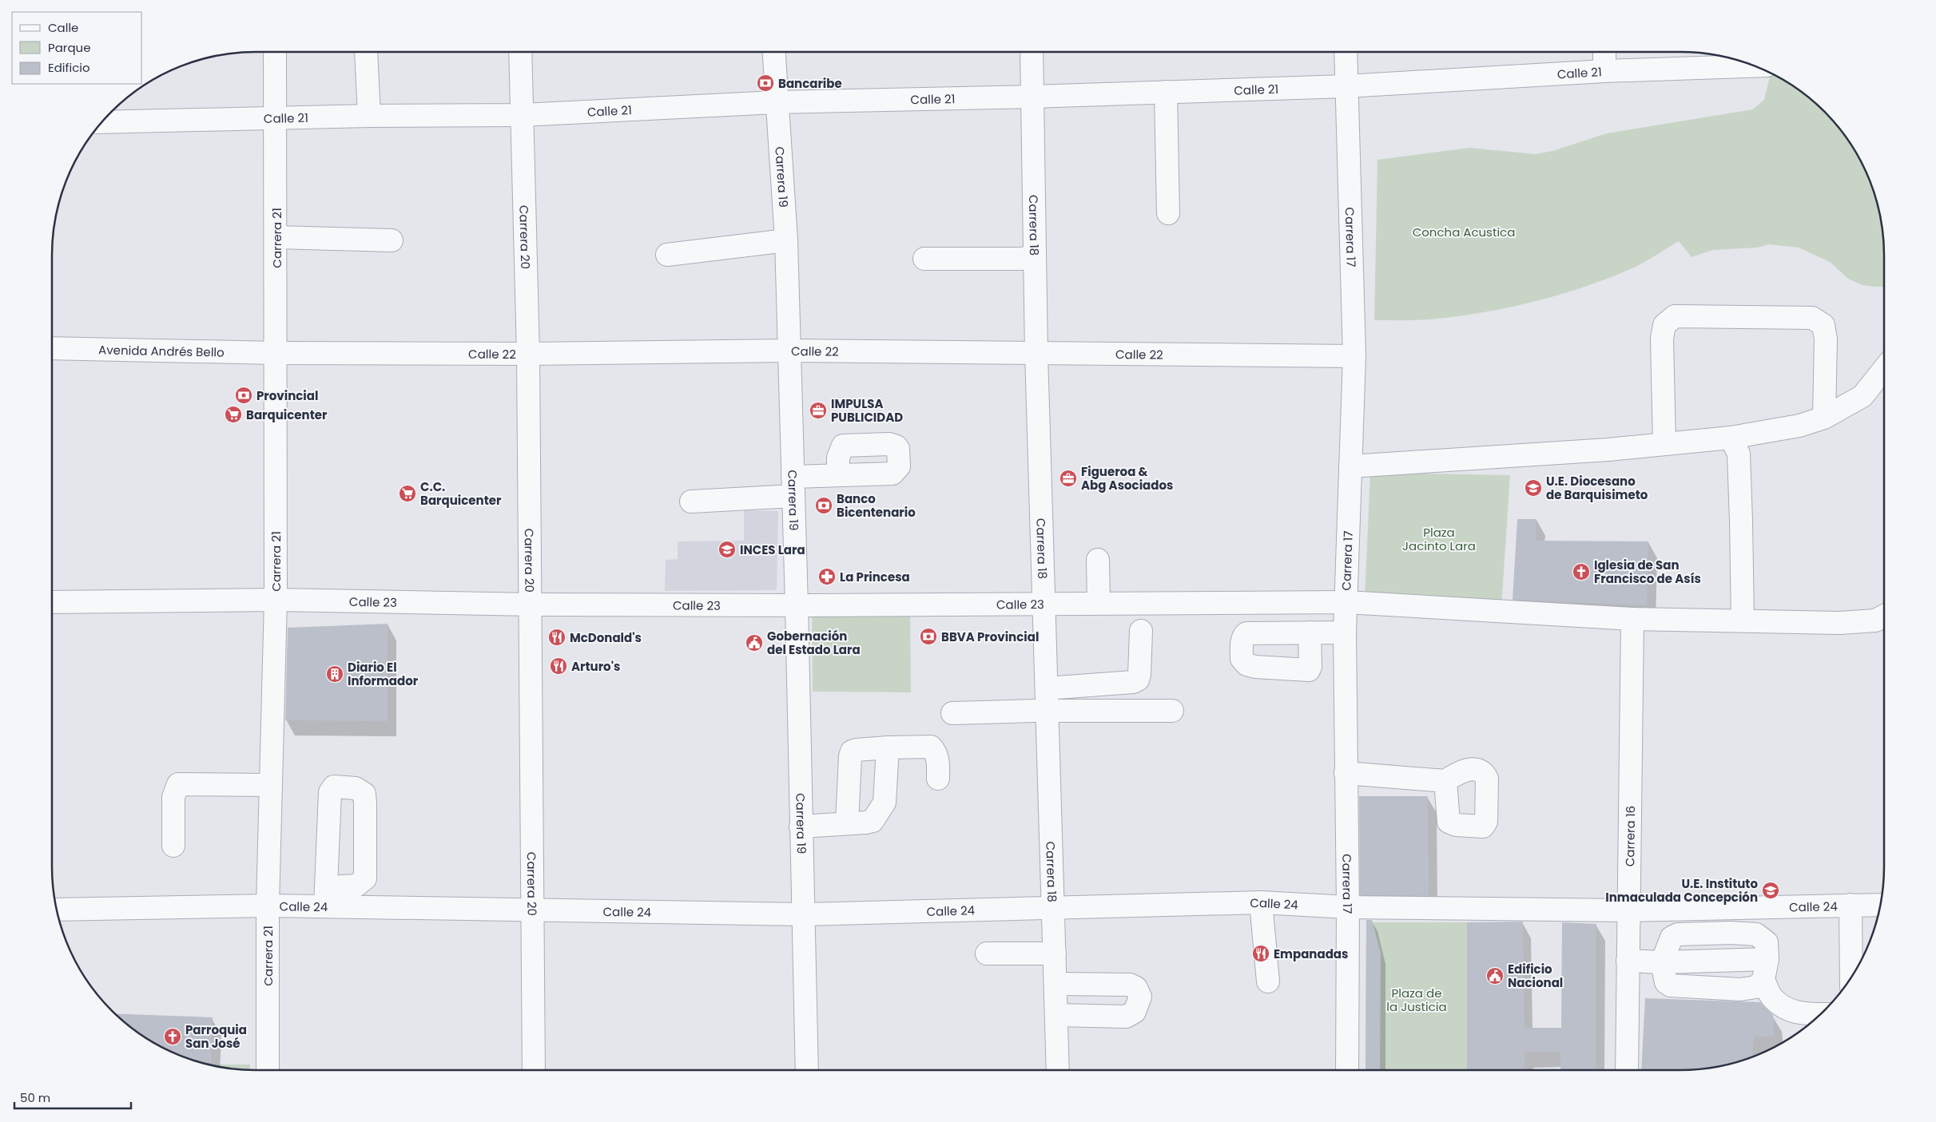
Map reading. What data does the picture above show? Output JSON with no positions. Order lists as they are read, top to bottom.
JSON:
{
  "streets": {
    "street": [
      "Calle 21",
      "Carrera 19",
      "Carrera 18",
      "Carrera 20",
      "Carrera 17",
      "Carrera 21",
      "Avenida Andrés Bello",
      "Calle 22",
      "Calle 23",
      "Carrera 16",
      "Calle 24"
    ]
  },
  "crossings": [
    ["Calle 21", "Carrera 19"],
    ["Calle 21", "Carrera 18"],
    ["Calle 21", "Carrera 20"],
    ["Calle 21", "Carrera 17"],
    ["Calle 21", "Carrera 21"],
    ["Carrera 19", "Calle 22"],
    ["Carrera 19", "Calle 23"],
    ["Carrera 19", "Calle 24"],
    ["Carrera 18", "Calle 22"],
    ["Carrera 18", "Calle 23"],
    ["Carrera 18", "Calle 24"],
    ["Carrera 20", "Calle 22"],
    ["Carrera 20", "Calle 23"],
    ["Carrera 20", "Calle 24"],
    ["Carrera 17", "Calle 22"],
    ["Carrera 17", "Calle 23"],
    ["Carrera 17", "Calle 24"],
    ["Carrera 21", "Avenida Andrés Bello"],
    ["Carrera 21", "Calle 22"],
    ["Carrera 21", "Calle 23"],
    ["Carrera 21", "Calle 24"],
    ["Avenida Andrés Bello", "Calle 22"],
    ["Calle 23", "Carrera 16"],
    ["Carrera 16", "Calle 24"]
  ],
  "parks": ["Concha Acustica", "Plaza Jacinto Lara", "Plaza de la Justicia"],
  "places": {
    "bank": [
      "Bancaribe",
      "Provincial",
      "Banco Bicentenario",
      "BBVA Provincial"
    ],
    "office": ["IMPULSA PUBLICIDAD", "Figueroa & Abg Asociados"],
    "supermarket": ["Barquicenter", "C.C. Barquicenter"],
    "school or university": ["U.E. Diocesano de Barquisimeto", "INCES Lara", "U.E. Instituto Inmaculada Concepción"],
    "church": ["Iglesia de San Francisco de Asís", "Parroquia San José"],
    "pharmacy": ["La Princesa"],
    "restaurant": ["McDonald's", "Arturo's", "Empanadas"],
    "public building": ["Gobernación del Estado Lara", "Edificio Nacional"],
    "building": ["Diario El Informador"]
  },
  "legend": ["Calle", "Parque", "Edificio"],
  "scale_bar": "50 m"
}
